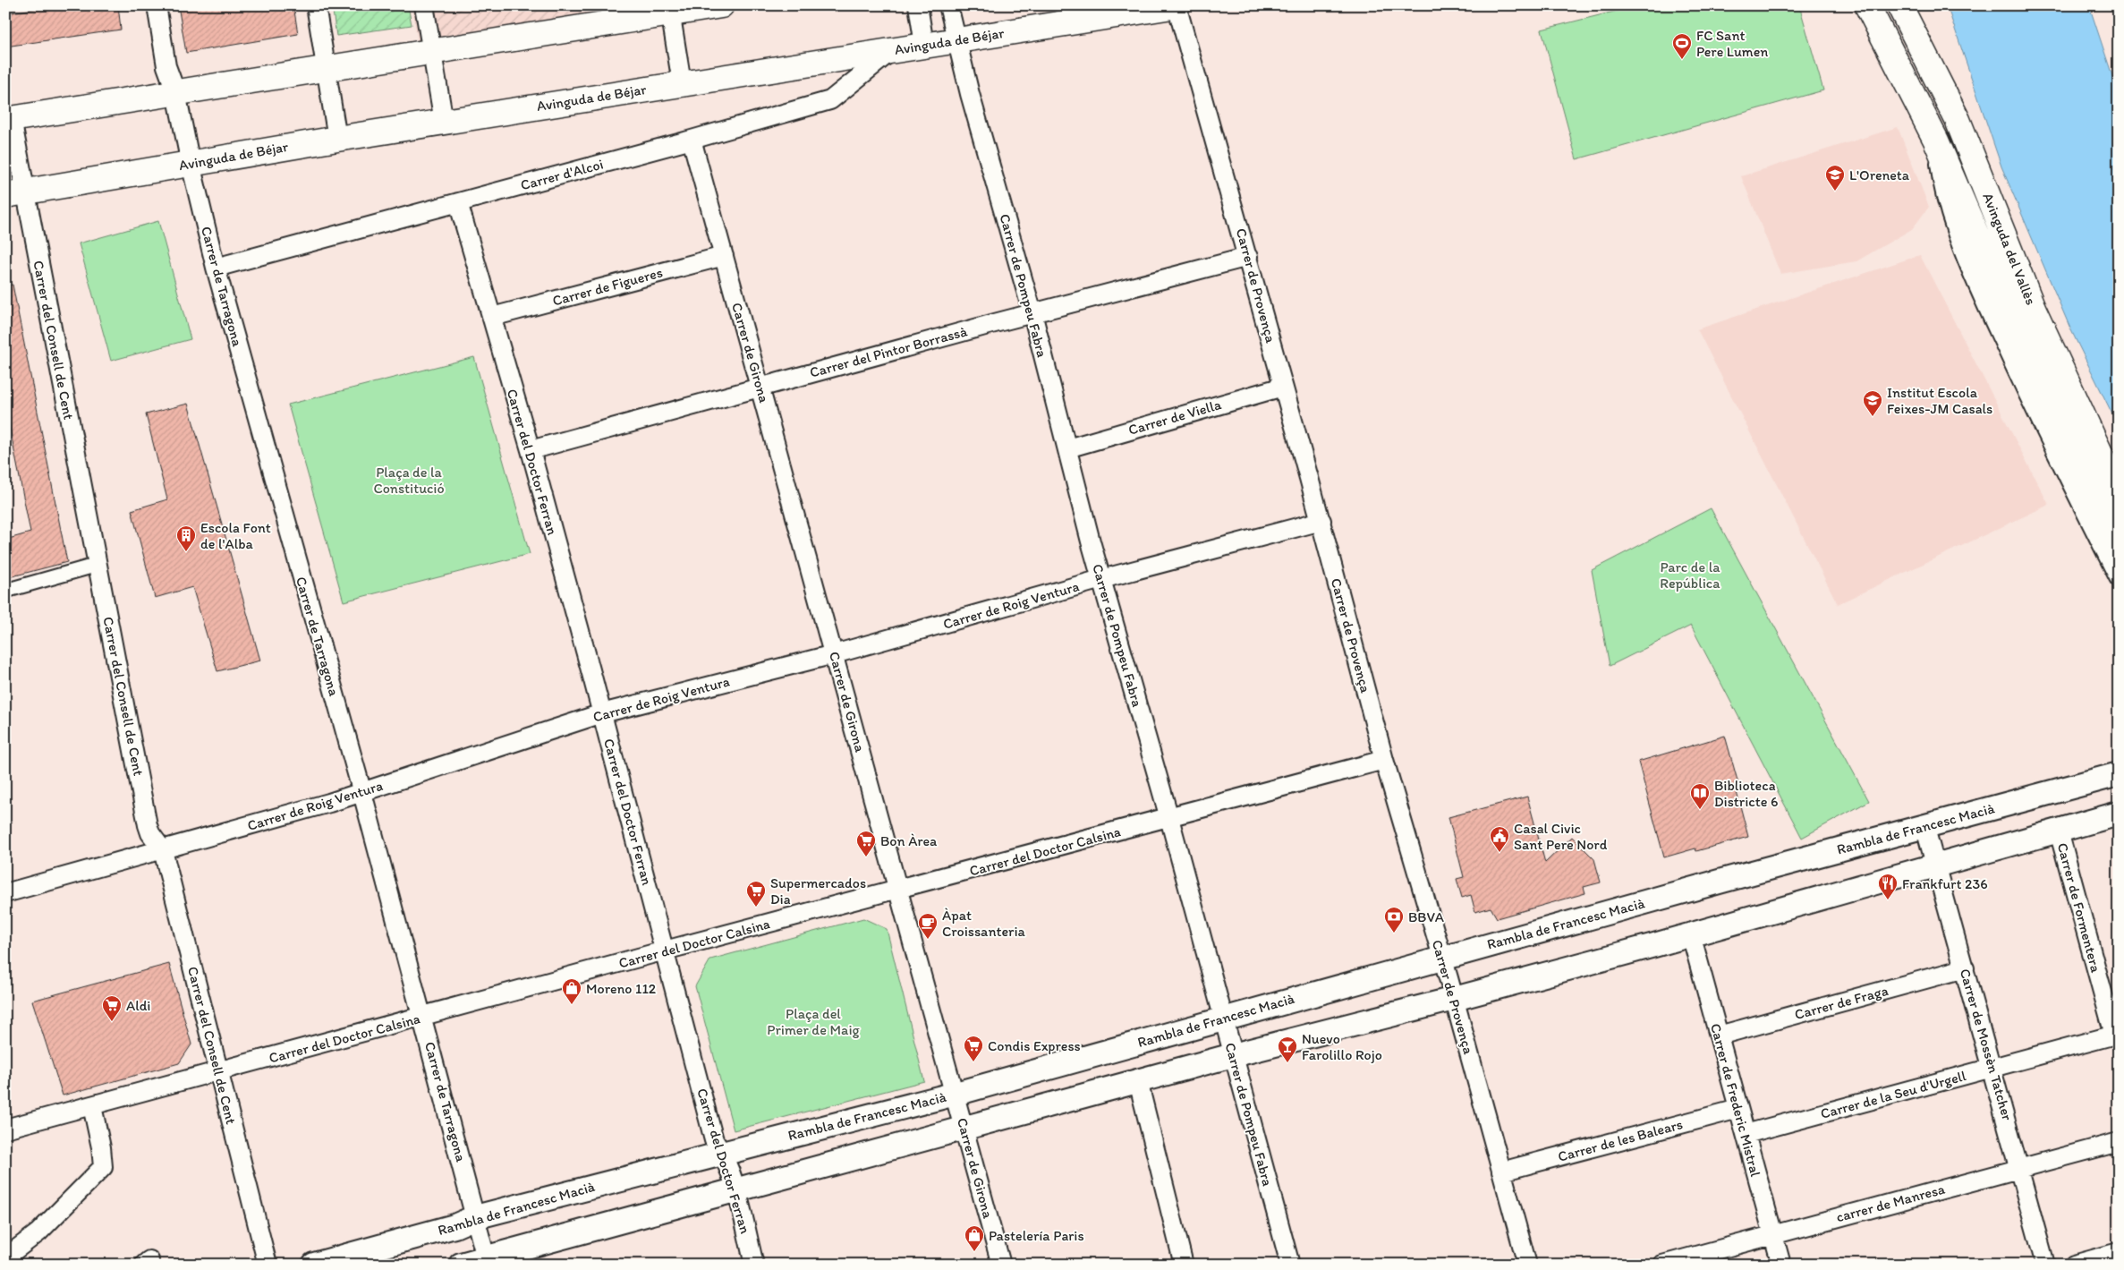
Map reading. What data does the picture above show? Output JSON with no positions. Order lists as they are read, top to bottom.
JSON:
{
  "streets": {
    "main road": ["Avinguda de Béjar", "Avinguda del Vallès"],
    "street": [
      "Carrer d'Alcoi",
      "Carrer de Pompeu Fabra",
      "Carrer de Provença",
      "Carrer de Tarragona",
      "Carrer de Figueres",
      "Carrer del Consell de Cent",
      "Carrer del Pintor Borrassà",
      "Carrer de Girona",
      "Carrer de Viella",
      "Carrer del Doctor Ferran",
      "Carrer de Roig Ventura",
      "Rambla de Francesc Macià",
      "Carrer del Doctor Calsina",
      "Carrer de Formentera",
      "Carrer de Fraga",
      "Carrer de Mossèn Tatcher",
      "Carrer de la Seu d'Urgell",
      "Carrer de Frederic Mistral",
      "Carrer de les Balears",
      "carrer de Manresa"
    ]
  },
  "crossings": [
    ["Avinguda de Béjar", "Carrer d'Alcoi"],
    ["Avinguda de Béjar", "Carrer de Pompeu Fabra"],
    ["Avinguda de Béjar", "Carrer de Provença"],
    ["Avinguda de Béjar", "Carrer de Tarragona"],
    ["Avinguda de Béjar", "Carrer del Consell de Cent"],
    ["Carrer d'Alcoi", "Carrer de Tarragona"],
    ["Carrer d'Alcoi", "Carrer de Girona"],
    ["Carrer d'Alcoi", "Carrer del Doctor Ferran"],
    ["Carrer de Pompeu Fabra", "Carrer del Pintor Borrassà"],
    ["Carrer de Pompeu Fabra", "Carrer de Viella"],
    ["Carrer de Pompeu Fabra", "Carrer de Roig Ventura"],
    ["Carrer de Pompeu Fabra", "Rambla de Francesc Macià"],
    ["Carrer de Pompeu Fabra", "Carrer del Doctor Calsina"],
    ["Carrer de Provença", "Carrer del Pintor Borrassà"],
    ["Carrer de Provença", "Carrer de Viella"],
    ["Carrer de Provença", "Carrer de Roig Ventura"],
    ["Carrer de Provença", "Rambla de Francesc Macià"],
    ["Carrer de Provença", "Carrer del Doctor Calsina"],
    ["Carrer de Provença", "Carrer de les Balears"],
    ["Carrer de Tarragona", "Carrer de Roig Ventura"],
    ["Carrer de Tarragona", "Rambla de Francesc Macià"],
    ["Carrer de Tarragona", "Carrer del Doctor Calsina"],
    ["Carrer de Figueres", "Carrer de Girona"],
    ["Carrer de Figueres", "Carrer del Doctor Ferran"],
    ["Carrer del Consell de Cent", "Carrer de Roig Ventura"],
    ["Carrer del Consell de Cent", "Carrer del Doctor Calsina"],
    ["Carrer del Pintor Borrassà", "Carrer de Girona"],
    ["Carrer del Pintor Borrassà", "Carrer del Doctor Ferran"],
    ["Carrer de Girona", "Carrer de Roig Ventura"],
    ["Carrer de Girona", "Rambla de Francesc Macià"],
    ["Carrer de Girona", "Carrer del Doctor Calsina"],
    ["Carrer del Doctor Ferran", "Carrer de Roig Ventura"],
    ["Carrer del Doctor Ferran", "Rambla de Francesc Macià"],
    ["Carrer del Doctor Ferran", "Carrer del Doctor Calsina"],
    ["Rambla de Francesc Macià", "Carrer de Mossèn Tatcher"],
    ["Carrer de Formentera", "Carrer de la Seu d'Urgell"],
    ["Carrer de Fraga", "Carrer de Mossèn Tatcher"],
    ["Carrer de Fraga", "Carrer de Frederic Mistral"],
    ["Carrer de Mossèn Tatcher", "Carrer de la Seu d'Urgell"],
    ["Carrer de Mossèn Tatcher", "carrer de Manresa"],
    ["Carrer de la Seu d'Urgell", "Carrer de Frederic Mistral"],
    ["Carrer de Frederic Mistral", "Carrer de les Balears"],
    ["Carrer de Frederic Mistral", "carrer de Manresa"]
  ],
  "parks": ["Plaça de la Constitució", "Parc de la República", "Plaça del Primer de Maig"],
  "places": {
    "sports": ["FC Sant Pere Lumen"],
    "school or university": ["L'Oreneta", "Institut Escola Feixes-JM Casals"],
    "building": ["Escola Font de l'Alba"],
    "library": ["Biblioteca Districte 6"],
    "public building": ["Casal Civic Sant Pere Nord"],
    "supermarket": [
      "Bon Àrea",
      "Supermercados Dia",
      "Aldi",
      "Condis Express"
    ],
    "restaurant": ["Frankfurt 236"],
    "bank": ["BBVA"],
    "cafe": ["Àpat Croissanteria"],
    "shop": ["Moreno 112", "Pastelería Paris"],
    "bar": ["Nuevo Farolillo Rojo"]
  }
}
